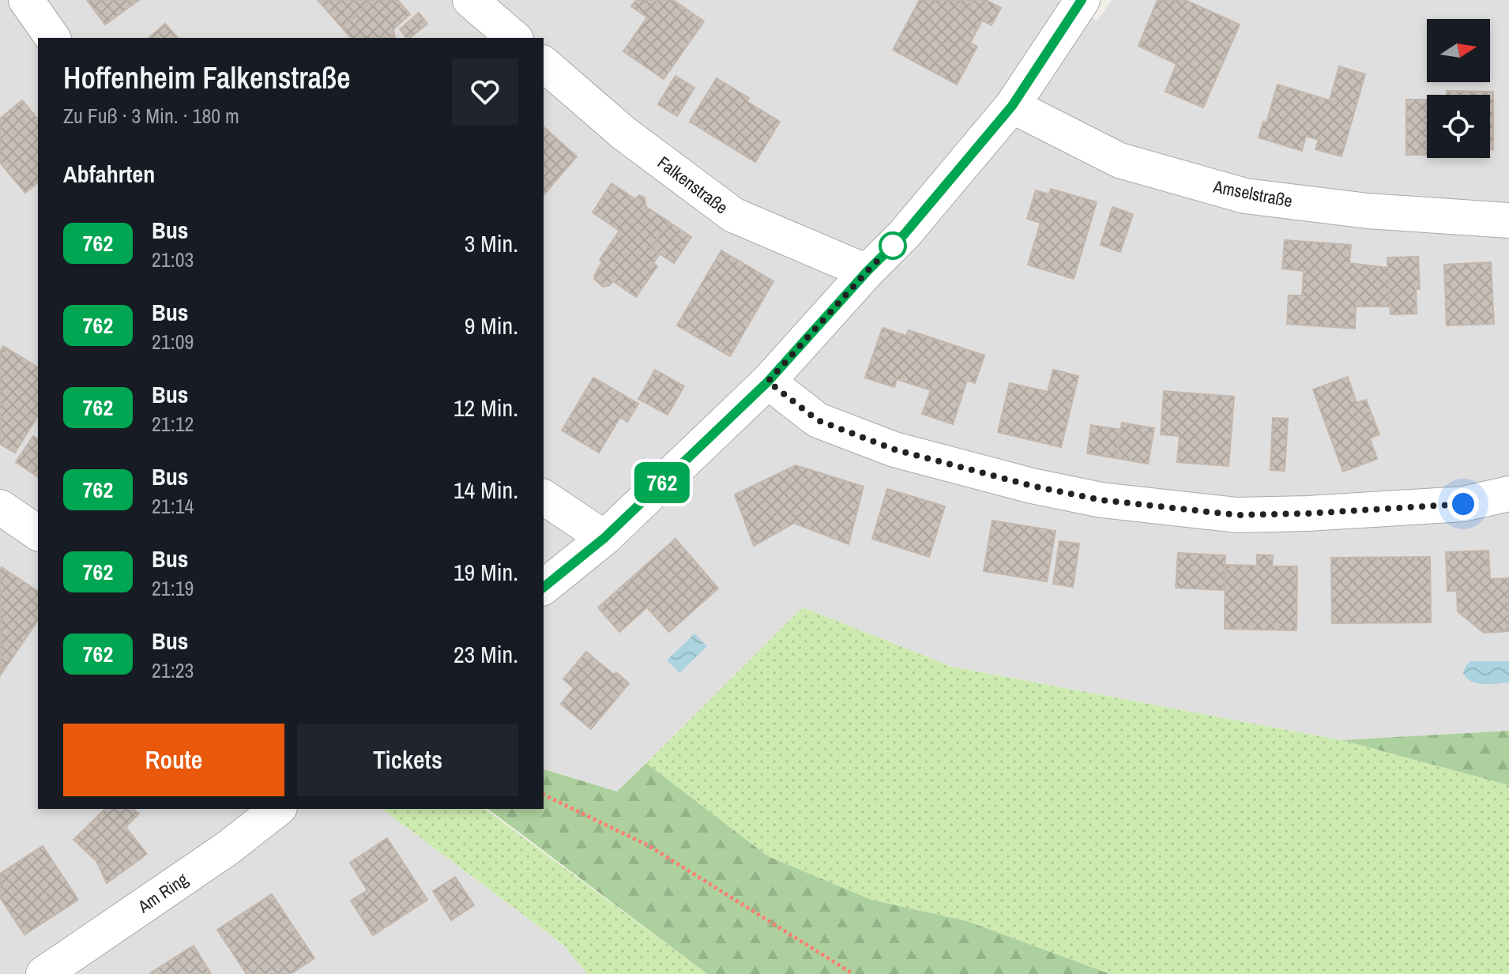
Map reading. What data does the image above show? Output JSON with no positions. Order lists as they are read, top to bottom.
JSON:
{
  "streets": {
    "street": ["Falkenstraße", "Amselstraße", "Am Ring"]
  },
  "lines": ["bus line 762"],
  "north": "right",
  "page": {
    "on_map": "762",
    "heading": [
      ["Hoffenheim Falkenstraße", "Zu Fuß · 3 Min. · 180 m"],
      "Abfahrten"
    ],
    "list": [
      {
        "mark": "762",
        "name": "Bus",
        "note": "21:03",
        "value": "3 Min."
      },
      {
        "mark": "762",
        "name": "Bus",
        "note": "21:09",
        "value": "9 Min."
      },
      {
        "mark": "762",
        "name": "Bus",
        "note": "21:12",
        "value": "12 Min."
      },
      {
        "mark": "762",
        "name": "Bus",
        "note": "21:14",
        "value": "14 Min."
      },
      {
        "mark": "762",
        "name": "Bus",
        "note": "21:19",
        "value": "19 Min."
      },
      {
        "mark": "762",
        "name": "Bus",
        "note": "21:23",
        "value": "23 Min."
      }
    ],
    "buttons": ["Route", "Tickets"]
  }
}
